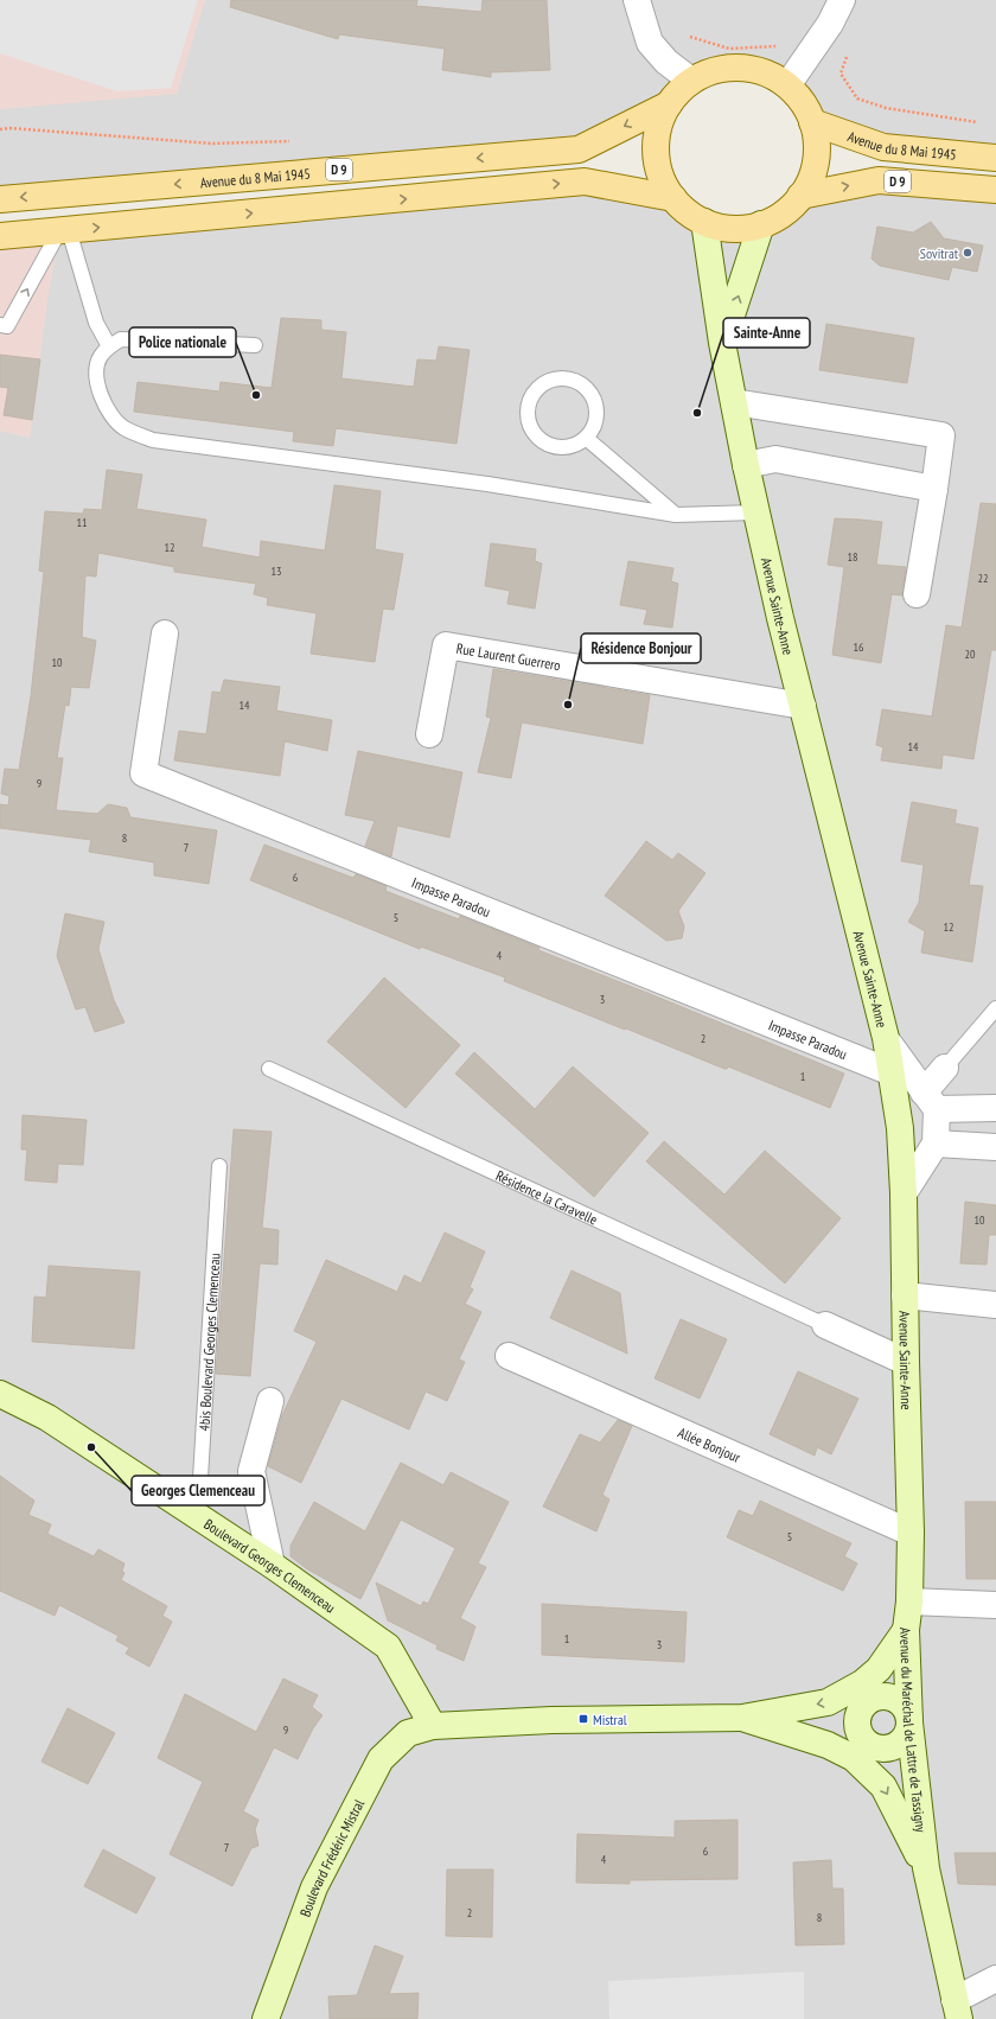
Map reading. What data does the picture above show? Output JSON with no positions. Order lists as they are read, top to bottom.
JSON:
{
  "streets": {
    "main road": [
      "Avenue du 8 Mai 1945",
      "D 9",
      "Avenue Sainte-Anne",
      "Boulevard Georges Clemenceau",
      "Avenue du Maréchal de Lattre de Tassigny",
      "Boulevard Frédéric Mistral"
    ],
    "street": ["Rue Laurent Guerrero", "Impasse Paradou", "Allée Bonjour"],
    "lane": ["Résidence la Caravelle", "4bis Boulevard Georges Clemenceau"]
  },
  "crossings": [
    ["Avenue du 8 Mai 1945", "D 9"],
    ["Avenue du 8 Mai 1945", "Avenue Sainte-Anne"],
    ["D 9", "Avenue Sainte-Anne"],
    ["Avenue Sainte-Anne", "Rue Laurent Guerrero"],
    ["Avenue Sainte-Anne", "Impasse Paradou"],
    ["Avenue Sainte-Anne", "Allée Bonjour"],
    ["Avenue Sainte-Anne", "Avenue du Maréchal de Lattre de Tassigny"],
    ["4bis Boulevard Georges Clemenceau", "Boulevard Georges Clemenceau"],
    ["Boulevard Georges Clemenceau", "Boulevard Frédéric Mistral"],
    ["Avenue du Maréchal de Lattre de Tassigny", "Boulevard Frédéric Mistral"]
  ],
  "places": {
    "other": [
      "Sovitrat",
      "Police nationale",
      "Sainte-Anne",
      "Résidence Bonjour",
      "Georges Clemenceau"
    ],
    "transit": ["Mistral"]
  },
  "house_numbers": [
    "11",
    "12",
    "18",
    "13",
    "22",
    "16",
    "20",
    "10",
    "14",
    "14",
    "9",
    "8",
    "7",
    "6",
    "5",
    "12",
    "4",
    "3",
    "2",
    "1",
    "10",
    "5",
    "1",
    "3",
    "9",
    "7",
    "6",
    "4",
    "2",
    "8"
  ]
}
